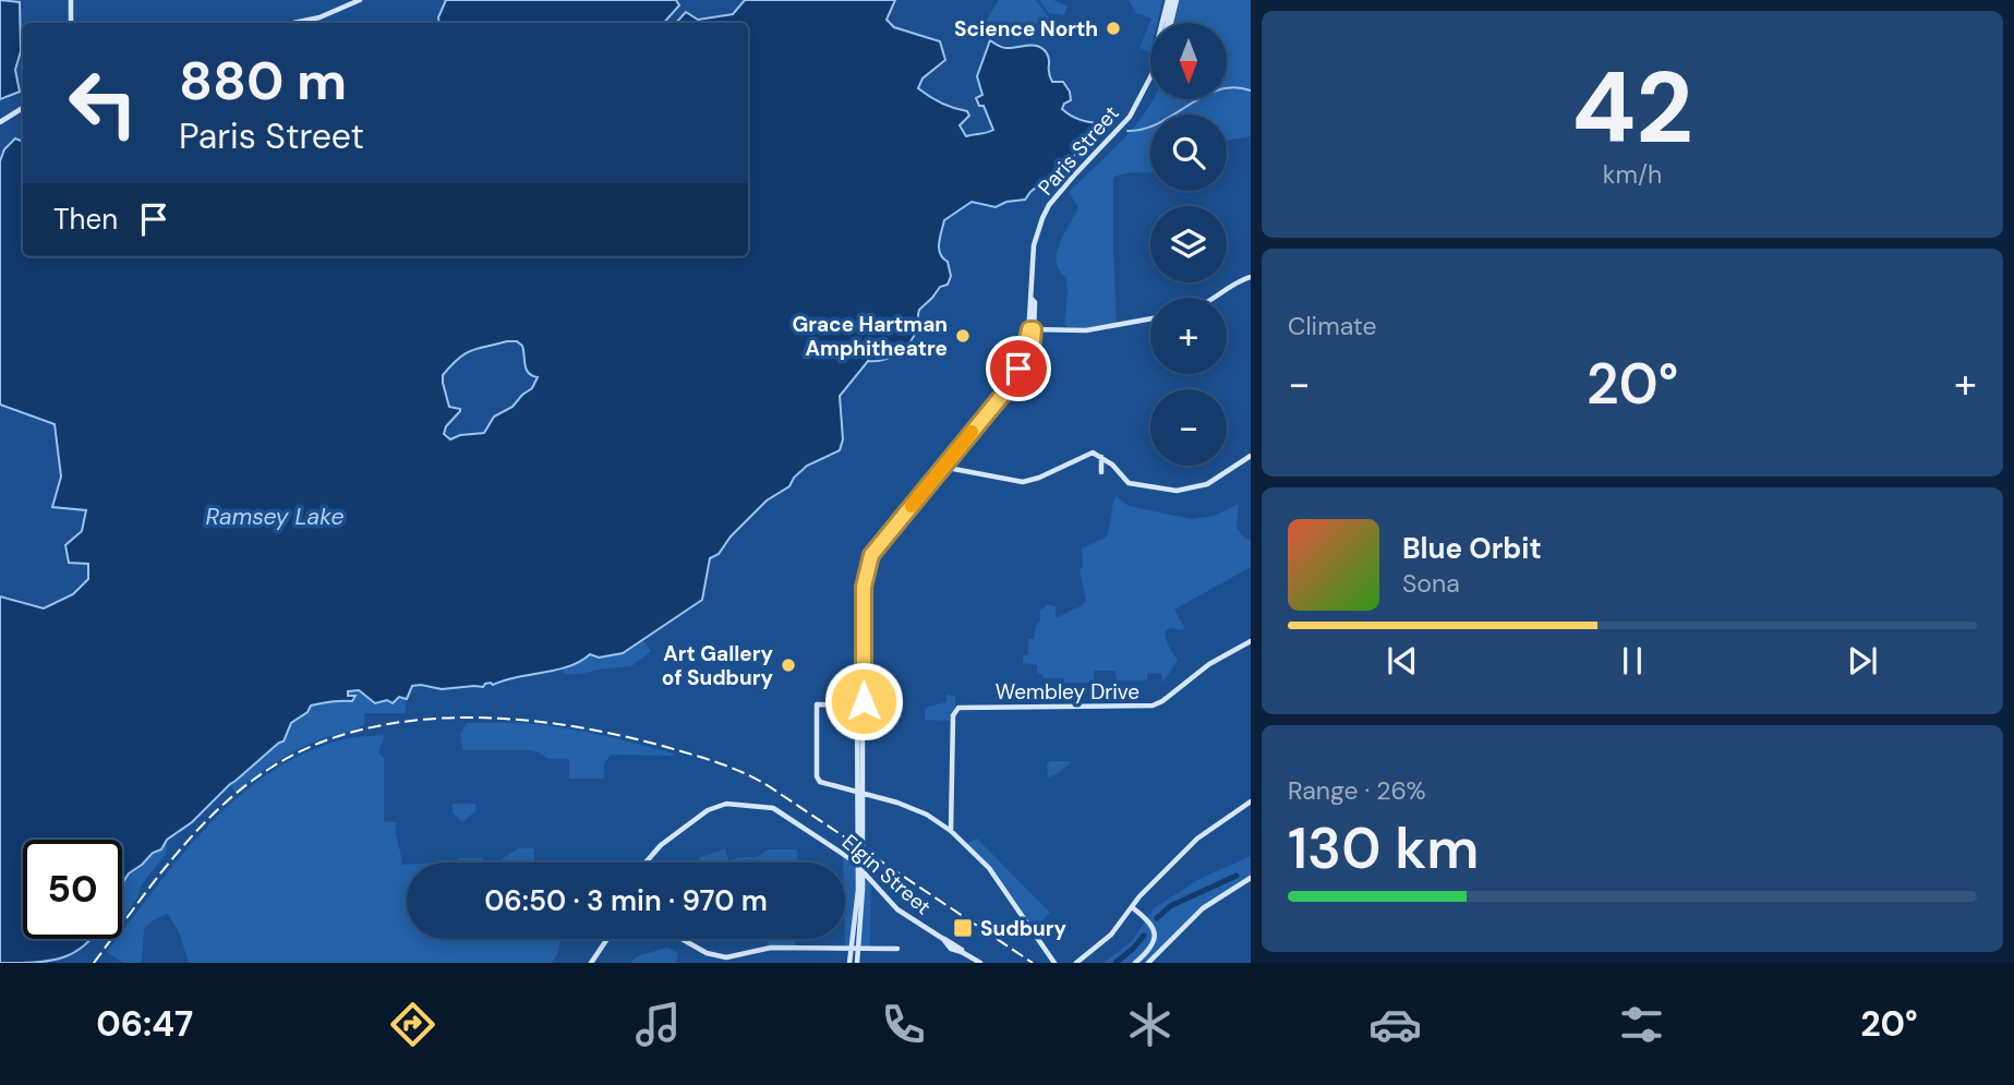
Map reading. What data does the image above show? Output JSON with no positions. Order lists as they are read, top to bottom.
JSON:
{
  "streets": {
    "street": ["Paris Street", "Wembley Drive", "Elgin Street"]
  },
  "water": ["Ramsey Lake"],
  "places": {
    "other": ["Science North", "Grace Hartman Amphitheatre", "Art Gallery of Sudbury"],
    "transit": ["Sudbury"]
  },
  "north": "bottom",
  "page": {
    "tile": [
      ["42", "km/h"],
      "Climate",
      ["Range · 26%", "130 km"]
    ],
    "map_buttons": ["+", "−"],
    "turn": ["880 m", "Paris Street"],
    "then": "Then",
    "heat": ["−", "20°", "+"],
    "song": ["Blue Orbit", "Sona"],
    "limit": "50",
    "trip": "06:50 · 3 min · 970 m",
    "tabs": ["06:47", "20°"]
  }
}
